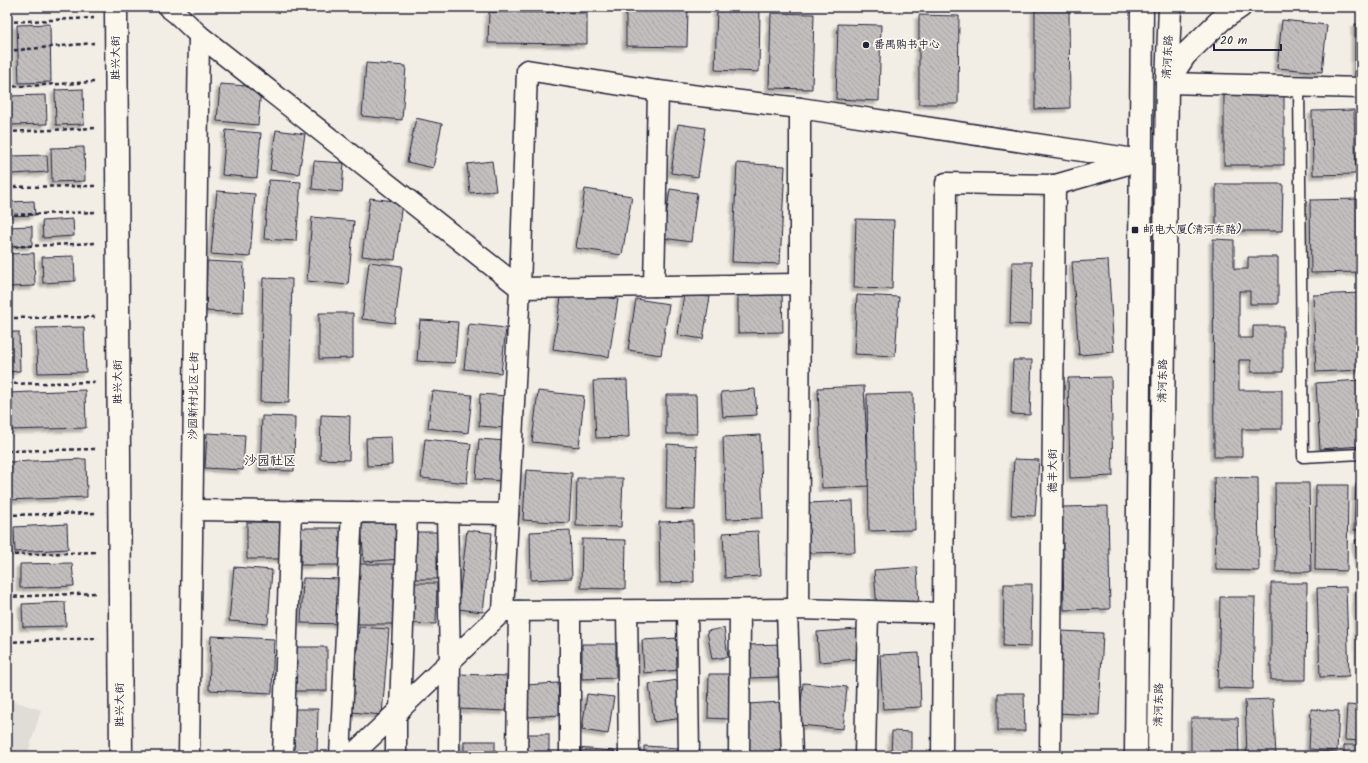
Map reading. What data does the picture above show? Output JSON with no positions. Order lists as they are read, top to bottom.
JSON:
{
  "streets": {
    "main road": ["清河东路", "胜兴大街"],
    "street": ["沙园新村北区七街", "德丰大街"]
  },
  "districts": ["沙园社区"],
  "places": {
    "other": ["番禺购书中心"],
    "transit": ["邮电大厦(清河东路)"]
  },
  "scale_bar": "20 m"
}
